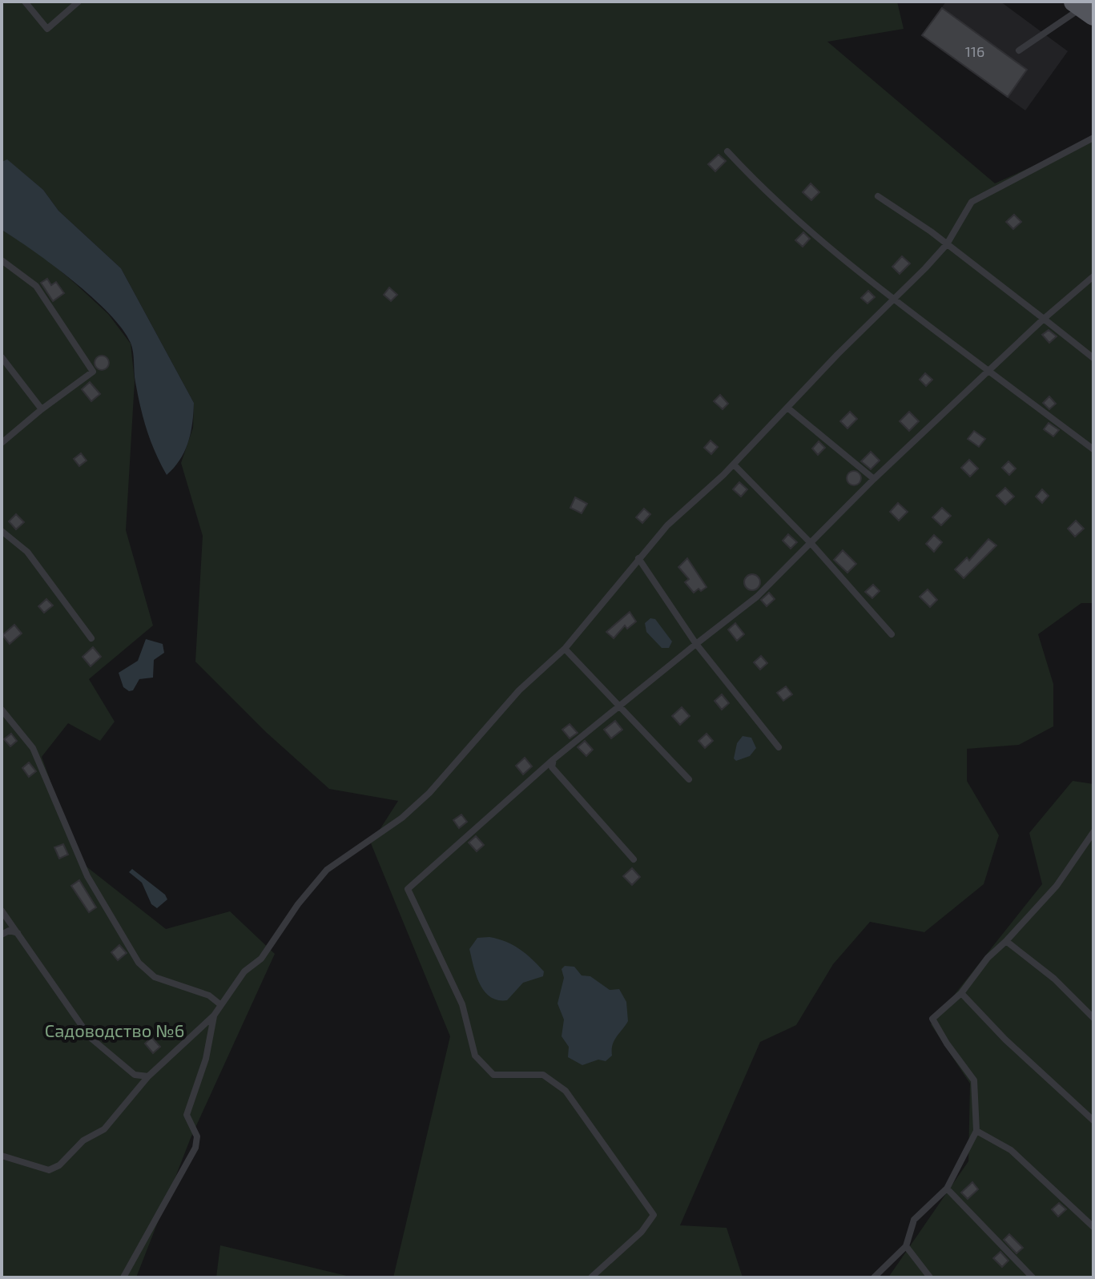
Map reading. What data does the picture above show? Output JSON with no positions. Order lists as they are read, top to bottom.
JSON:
{
  "parks": ["Садоводство №6"],
  "house_numbers": ["116"]
}
